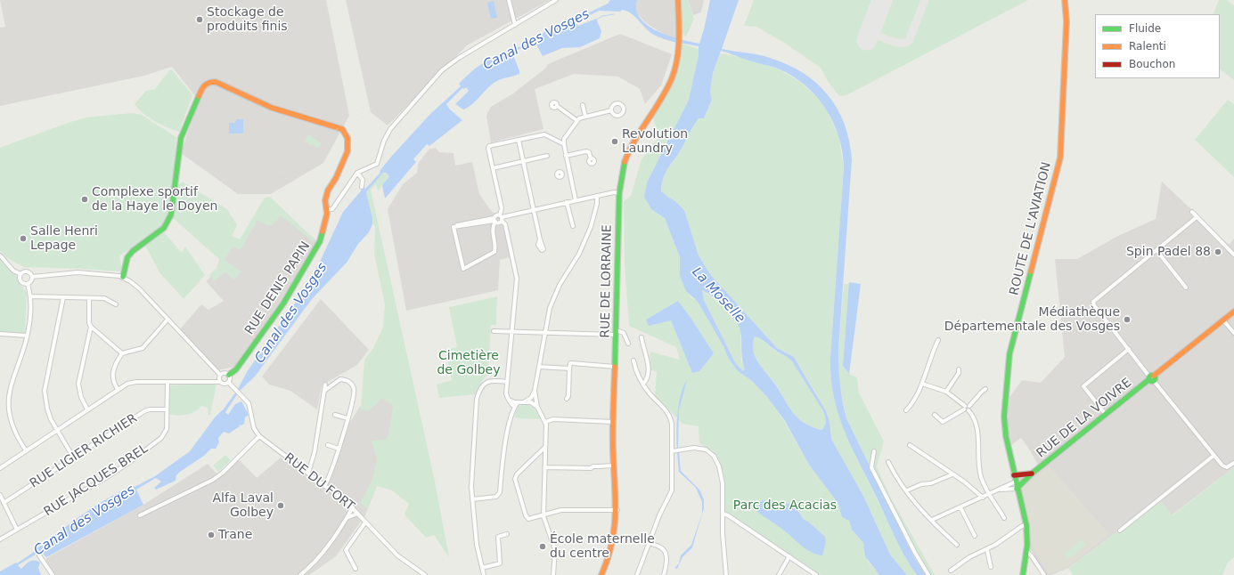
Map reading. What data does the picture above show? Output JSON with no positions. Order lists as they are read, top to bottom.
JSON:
{
  "streets": {
    "street": [
      "ROUTE DE L'AVIATION",
      "RUE DE LORRAINE",
      "RUE DENIS PAPIN",
      "RUE DE LA VOIVRE",
      "RUE LIGIER RICHIER",
      "RUE JACQUES BREL",
      "RUE DU FORT"
    ]
  },
  "crossings": [
    ["ROUTE DE L'AVIATION", "RUE DE LA VOIVRE"],
    ["RUE DENIS PAPIN", "RUE DU FORT"],
    ["RUE LIGIER RICHIER", "RUE JACQUES BREL"]
  ],
  "water": ["Canal des Vosges", "La Moselle"],
  "parks": ["Cimetière de Golbey", "Parc des Acacias"],
  "places": [
    "Stockage de produits finis",
    "Revolution Laundry",
    "Complexe sportif de la Haye le Doyen",
    "Salle Henri Lepage",
    "Spin Padel 88",
    "Médiathèque Départementale des Vosges",
    "Alfa Laval Golbey",
    "Trane",
    "École maternelle du centre"
  ],
  "legend": ["Fluide", "Ralenti", "Bouchon"]
}
